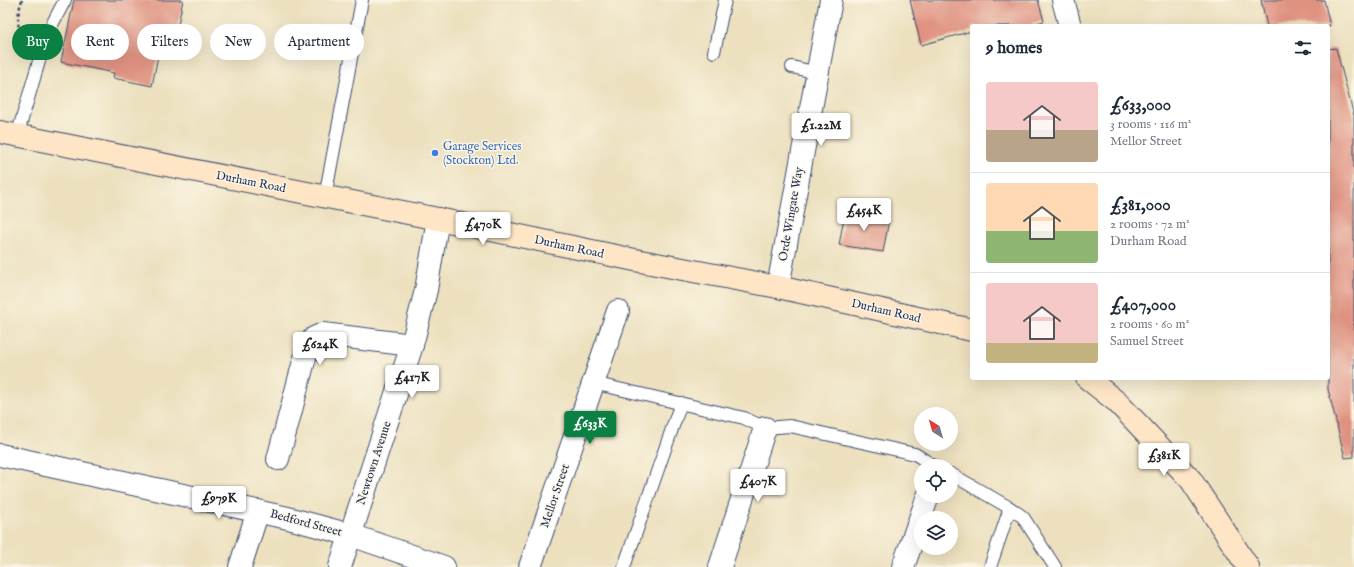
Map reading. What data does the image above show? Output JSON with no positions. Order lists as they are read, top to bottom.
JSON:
{
  "streets": {
    "street": [
      "Durham Road",
      "Orde Wingate Way",
      "Newtown Avenue",
      "Mellor Street",
      "Bedford Street"
    ]
  },
  "crossings": [
    ["Durham Road", "Orde Wingate Way"],
    ["Durham Road", "Newtown Avenue"],
    ["Newtown Avenue", "Bedford Street"]
  ],
  "places": ["Garage Services (Stockton) Ltd."],
  "north": "top left",
  "page": {
    "chip": [
      "Buy",
      "Rent",
      "Filters",
      "New",
      "Apartment"
    ],
    "heading": "9 homes",
    "list": [
      {
        "name": "£633,000",
        "note": "3 rooms · 116 m² · Mellor Street"
      },
      {
        "name": "£381,000",
        "note": "2 rooms · 72 m² · Durham Road"
      },
      {
        "name": "£407,000",
        "note": "2 rooms · 60 m² · Samuel Street"
      }
    ],
    "price": [
      "£1.22M",
      "£454K",
      "£470K",
      "£624K",
      "£417K",
      "£633K",
      "£381K",
      "£407K",
      "£979K"
    ]
  }
}
